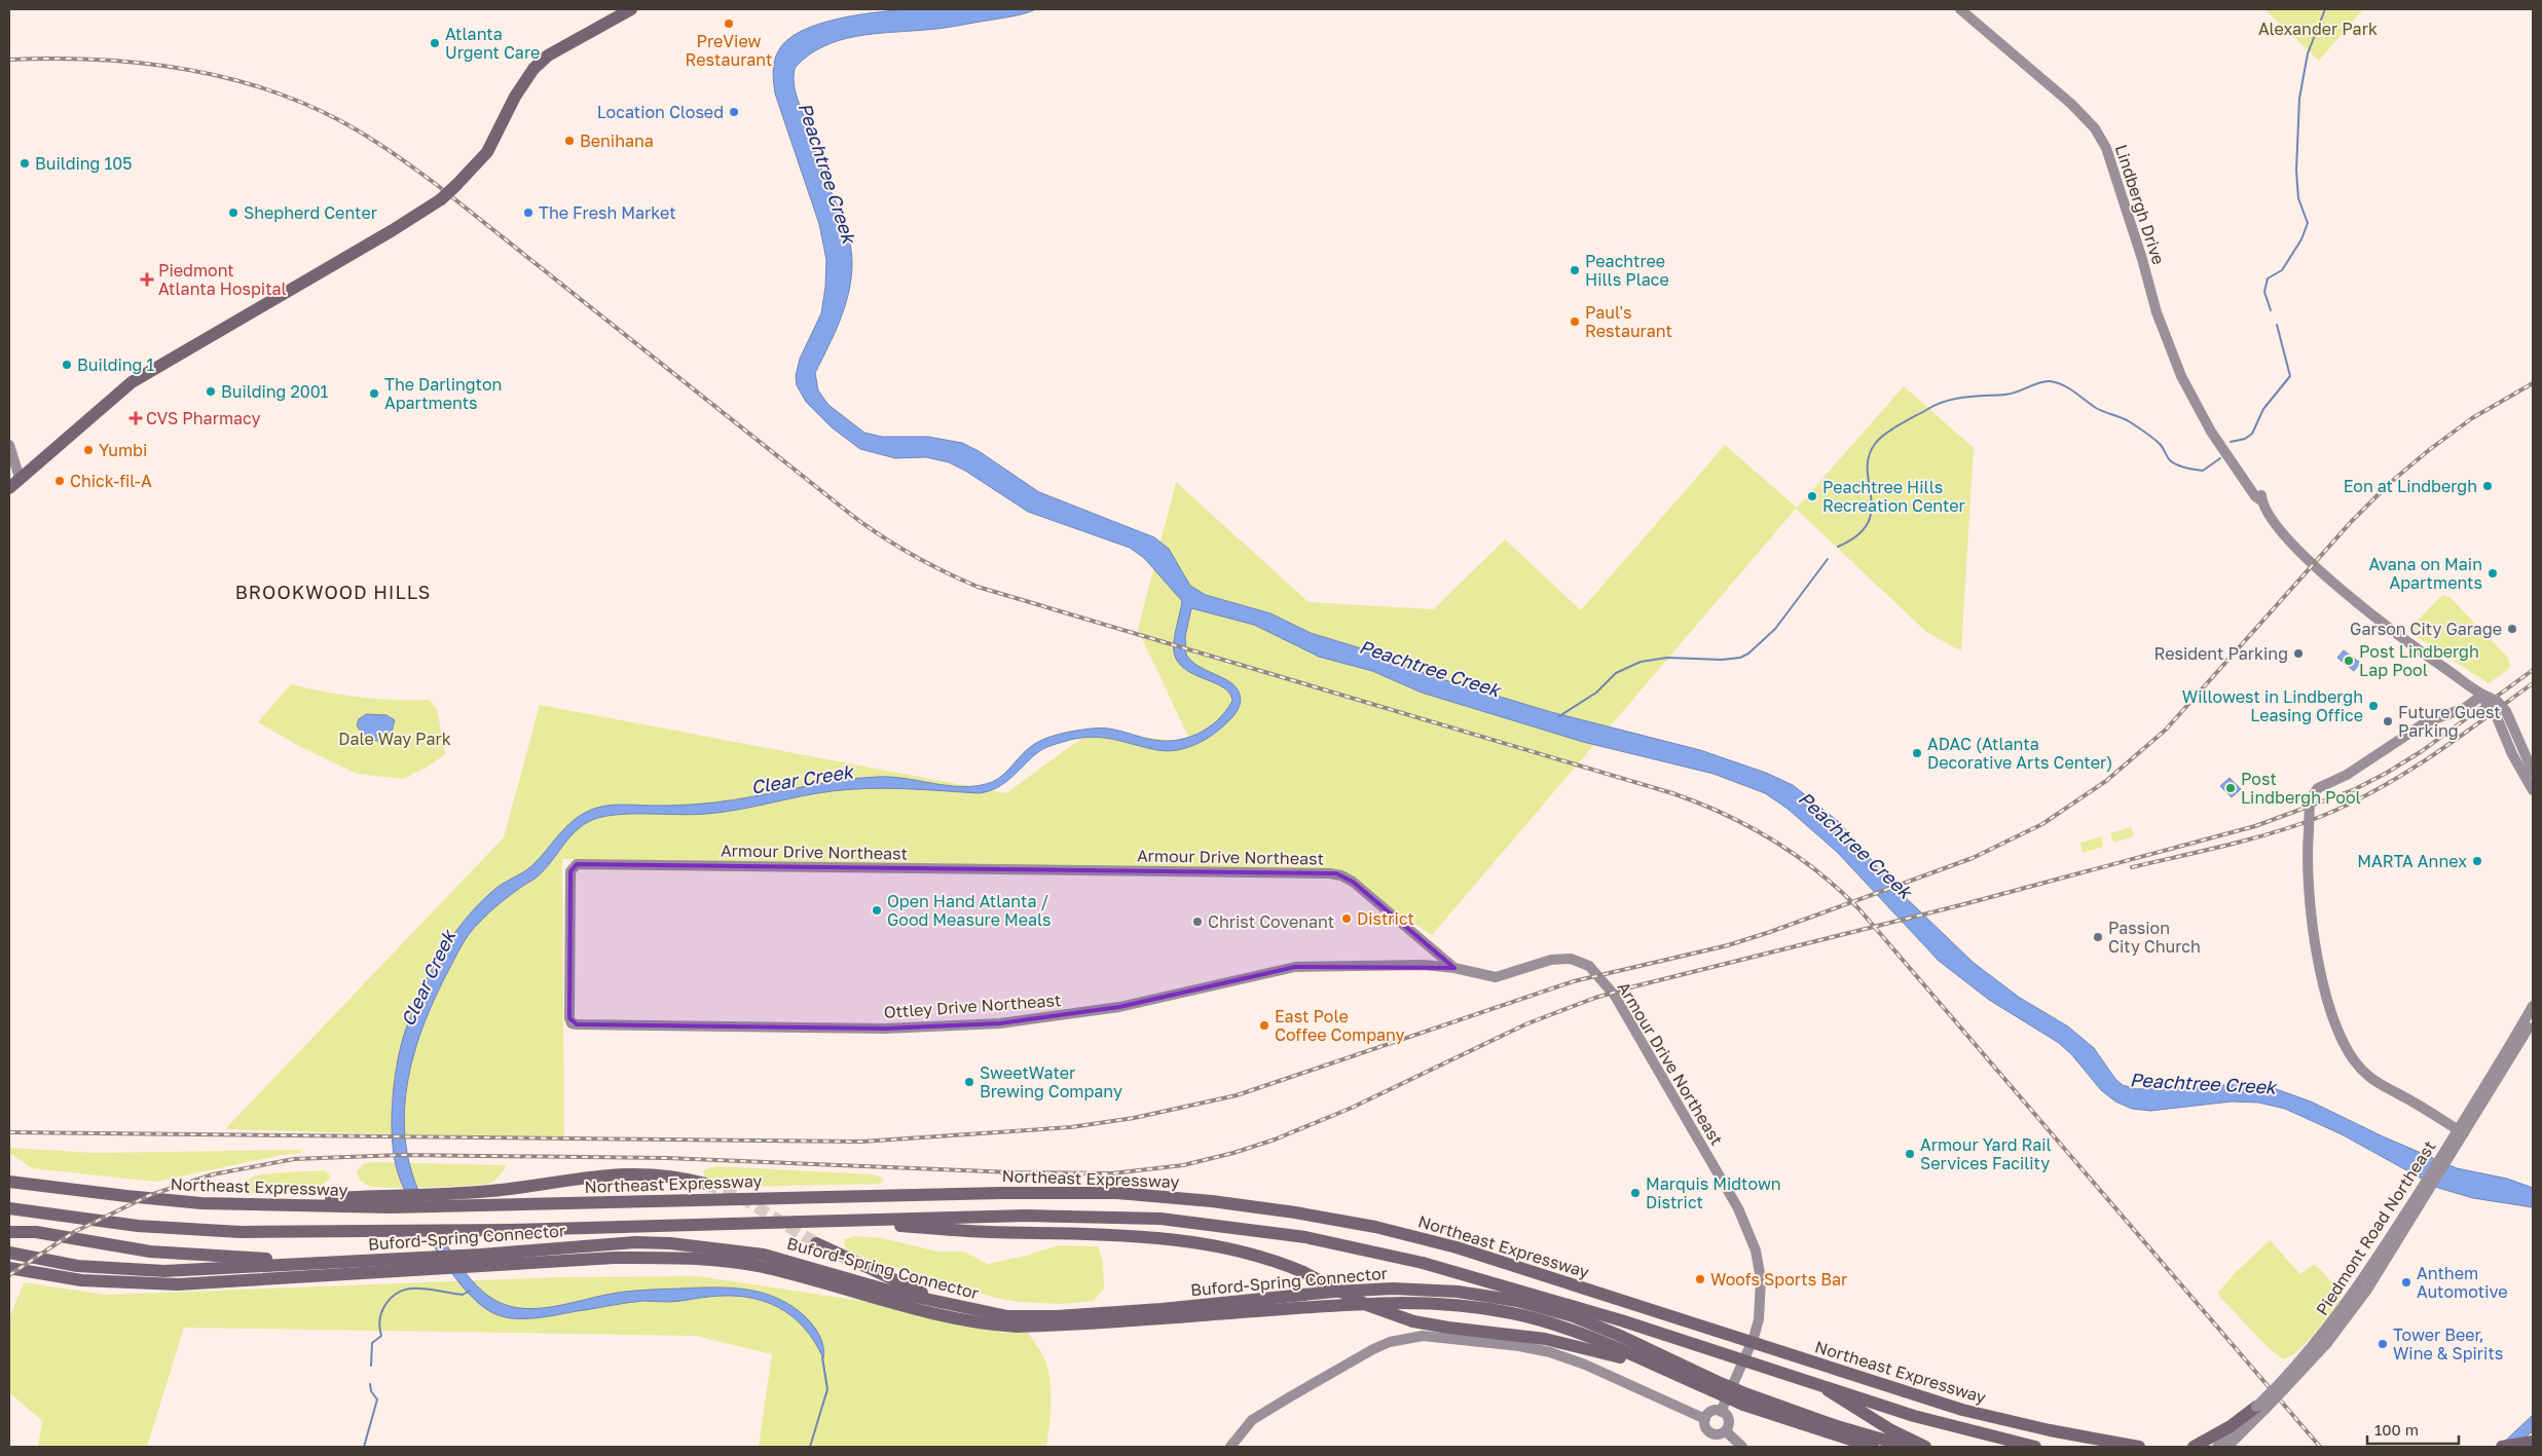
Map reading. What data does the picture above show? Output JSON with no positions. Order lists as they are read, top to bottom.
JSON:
{
  "streets": {
    "highway": ["Northeast Expressway", "Buford-Spring Connector"],
    "main road": [
      "Lindbergh Drive",
      "Armour Drive Northeast",
      "Ottley Drive Northeast",
      "Piedmont Road Northeast"
    ]
  },
  "crossings": [
    ["Armour Drive Northeast", "Ottley Drive Northeast"]
  ],
  "districts": ["BROOKWOOD HILLS"],
  "water": ["Peachtree Creek", "Clear Creek"],
  "parks": ["Alexander Park", "Dale Way Park"],
  "places": {
    "other": [
      "PreView Restaurant",
      "Atlanta Urgent Care",
      "Location Closed",
      "Benihana",
      "Building 105",
      "Shepherd Center",
      "The Fresh Market",
      "Peachtree Hills Place",
      "Paul's Restaurant",
      "Building 1",
      "Building 2001",
      "The Darlington Apartments",
      "Yumbi",
      "Chick-fil-A",
      "Eon at Lindbergh",
      "Peachtree Hills Recreation Center",
      "Avana on Main Apartments",
      "Garson City Garage",
      "Resident Parking",
      "Post Lindbergh Lap Pool",
      "Willowest in Lindbergh Leasing Office",
      "Future Guest Parking",
      "ADAC (Atlanta Decorative Arts Center)",
      "Post Lindbergh Pool",
      "MARTA Annex",
      "Open Hand Atlanta / Good Measure Meals",
      "District",
      "Christ Covenant",
      "Passion City Church",
      "East Pole Coffee Company",
      "SweetWater Brewing Company",
      "Armour Yard Rail Services Facility",
      "Marquis Midtown District",
      "Woofs Sports Bar",
      "Anthem Automotive",
      "Tower Beer, Wine & Spirits"
    ],
    "health": ["Piedmont Atlanta Hospital", "CVS Pharmacy"]
  },
  "scale_bar": "100 m"
}
